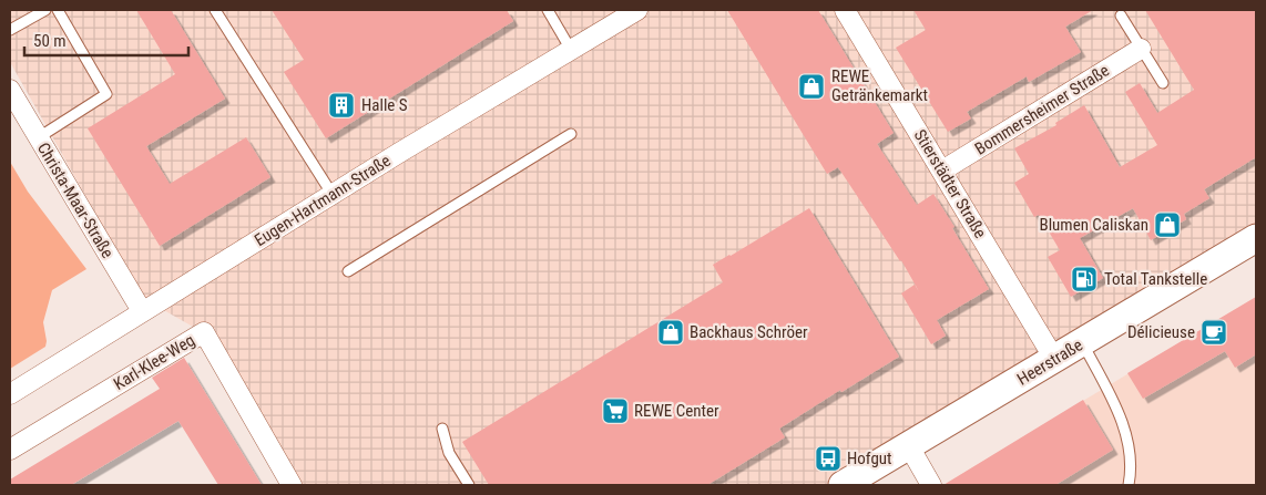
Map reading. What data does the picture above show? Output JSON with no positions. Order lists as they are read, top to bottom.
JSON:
{
  "streets": {
    "main road": ["Heerstraße"],
    "street": [
      "Bommersheimer Straße",
      "Stierstädter Straße",
      "Christa-Maar-Straße",
      "Eugen-Hartmann-Straße",
      "Karl-Klee-Weg"
    ]
  },
  "crossings": [
    ["Bommersheimer Straße", "Stierstädter Straße"],
    ["Stierstädter Straße", "Heerstraße"],
    ["Christa-Maar-Straße", "Eugen-Hartmann-Straße"]
  ],
  "places": {
    "shop": ["REWE Getränkemarkt", "Blumen Caliskan", "Backhaus Schröer"],
    "building": ["Halle S"],
    "fuel station": ["Total Tankstelle"],
    "cafe": ["Délicieuse"],
    "supermarket": ["REWE Center"],
    "bus stop": ["Hofgut"]
  },
  "scale_bar": "50 m"
}
